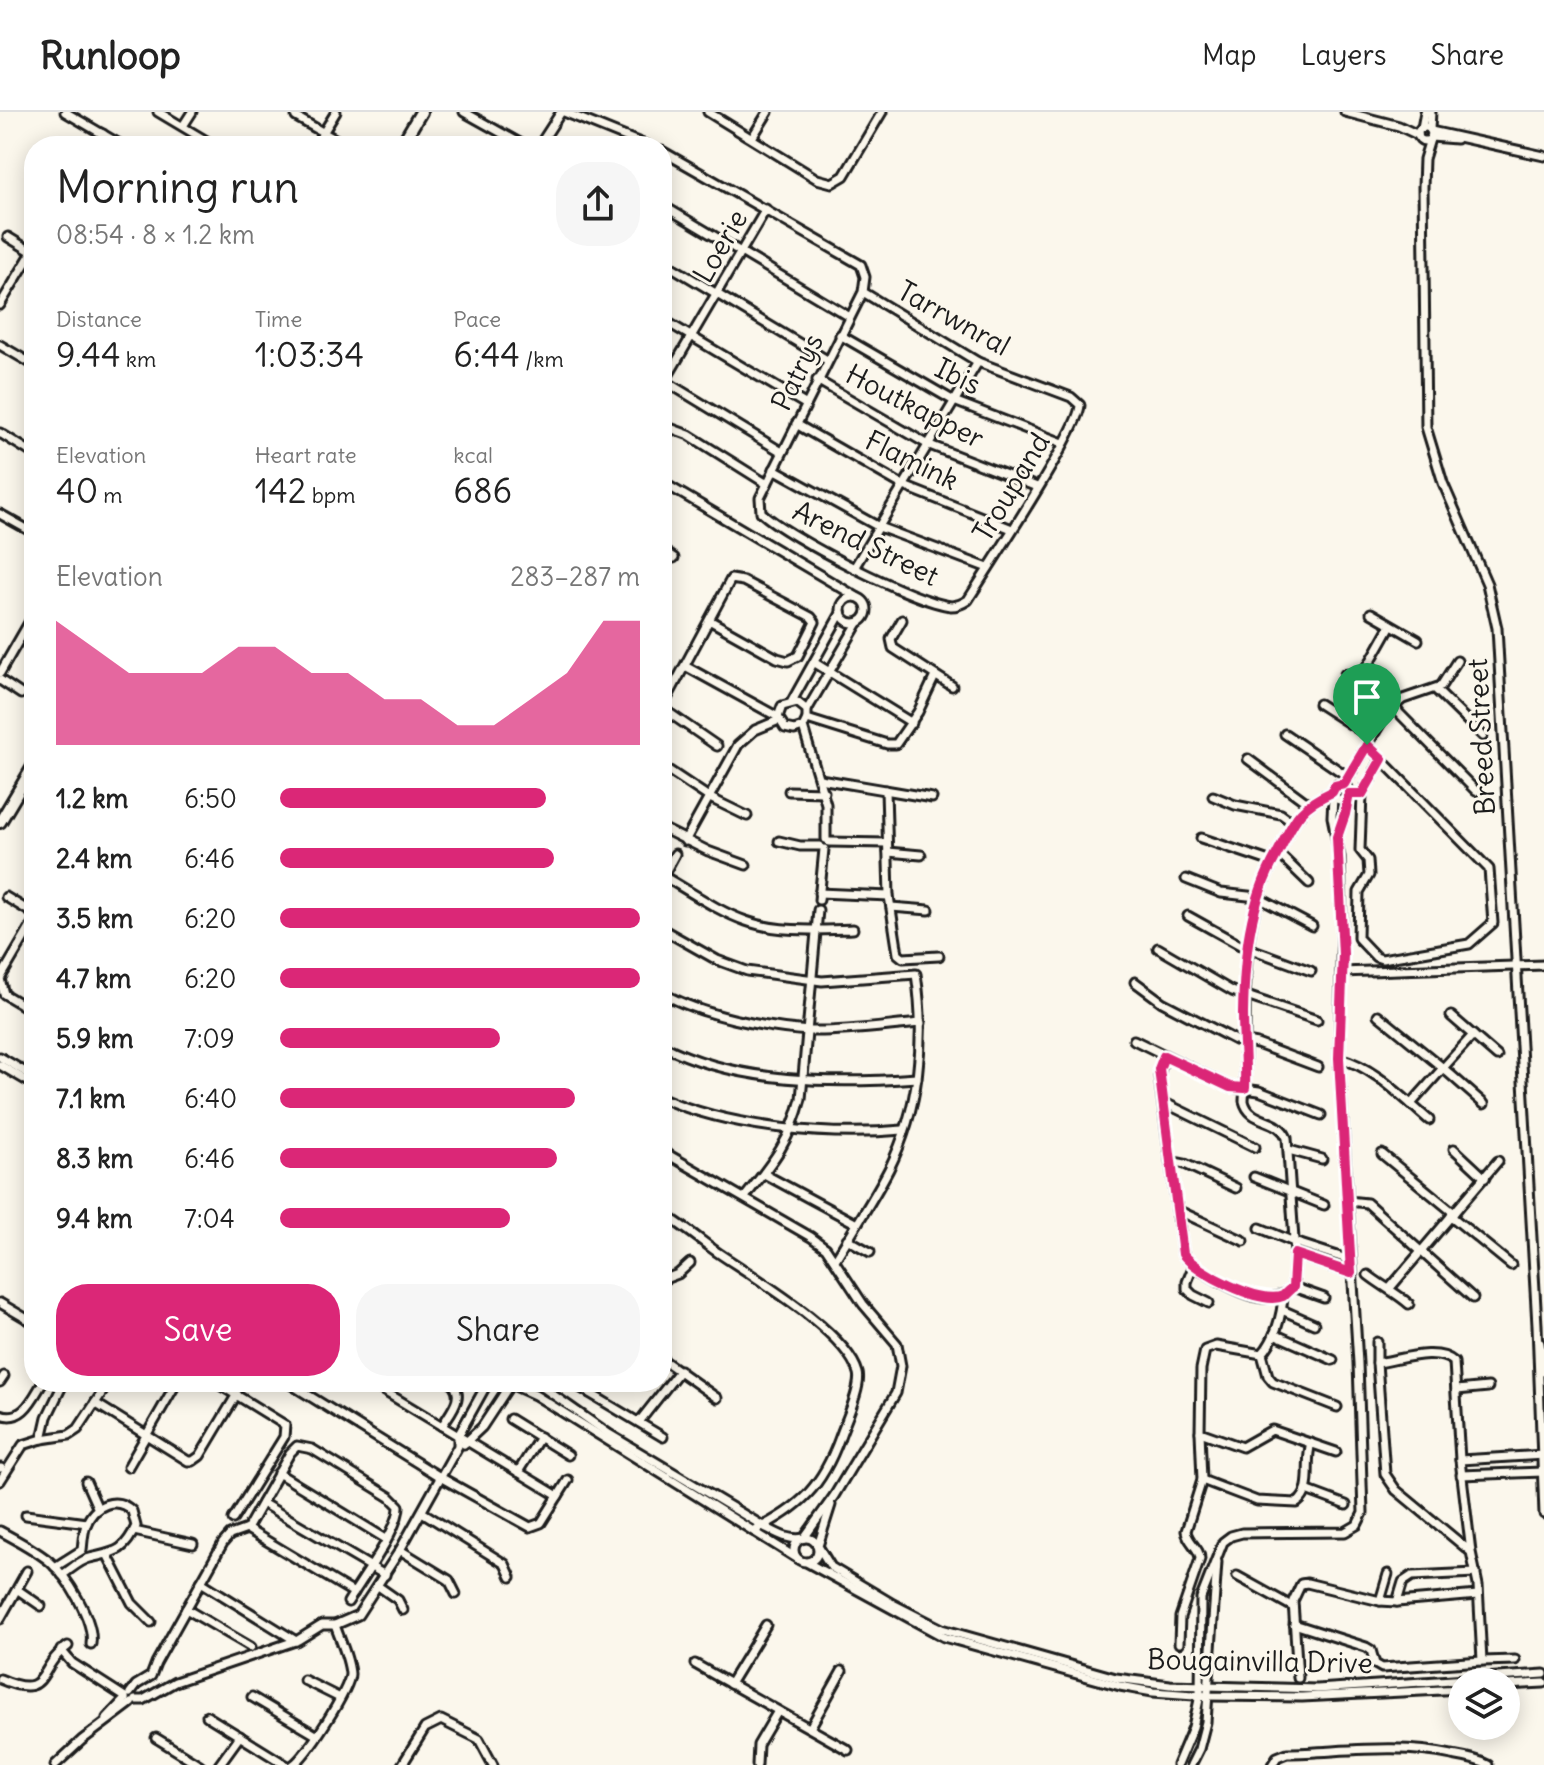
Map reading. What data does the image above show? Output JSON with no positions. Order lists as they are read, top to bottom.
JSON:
{
  "streets": {
    "street": [
      "Loerie",
      "Tarrwnral",
      "Patrys",
      "Ibis",
      "Houtkapper",
      "Flamink",
      "Troupand",
      "Arend Street",
      "Breed Street",
      "Bougainvilla Drive"
    ]
  },
  "crossings": [
    ["Loerie", "Houtkapper"],
    ["Tarrwnral", "Patrys"],
    ["Tarrwnral", "Troupand"],
    ["Patrys", "Ibis"],
    ["Patrys", "Houtkapper"],
    ["Patrys", "Flamink"],
    ["Patrys", "Arend Street"],
    ["Ibis", "Troupand"],
    ["Houtkapper", "Troupand"],
    ["Flamink", "Troupand"],
    ["Troupand", "Arend Street"]
  ],
  "page": {
    "header": "Runloop",
    "nav": ["Map", "Layers", "Share"],
    "heading": ["Morning run", "08:54 · 8 × 1.2 km"],
    "stats": [
      ["Distance", "9.44 km"],
      ["Time", "1:03:34"],
      ["Pace", "6:44 /km"],
      ["Elevation", "40 m"],
      ["Heart rate", "142 bpm"],
      ["kcal", "686"]
    ],
    "chart": ["Elevation", "283–287 m"],
    "list": [
      {
        "name": "1.2 km",
        "note": "6:50"
      },
      {
        "name": "2.4 km",
        "note": "6:46"
      },
      {
        "name": "3.5 km",
        "note": "6:20"
      },
      {
        "name": "4.7 km",
        "note": "6:20"
      },
      {
        "name": "5.9 km",
        "note": "7:09"
      },
      {
        "name": "7.1 km",
        "note": "6:40"
      },
      {
        "name": "8.3 km",
        "note": "6:46"
      },
      {
        "name": "9.4 km",
        "note": "7:04"
      }
    ],
    "buttons": ["Save", "Share"]
  }
}
